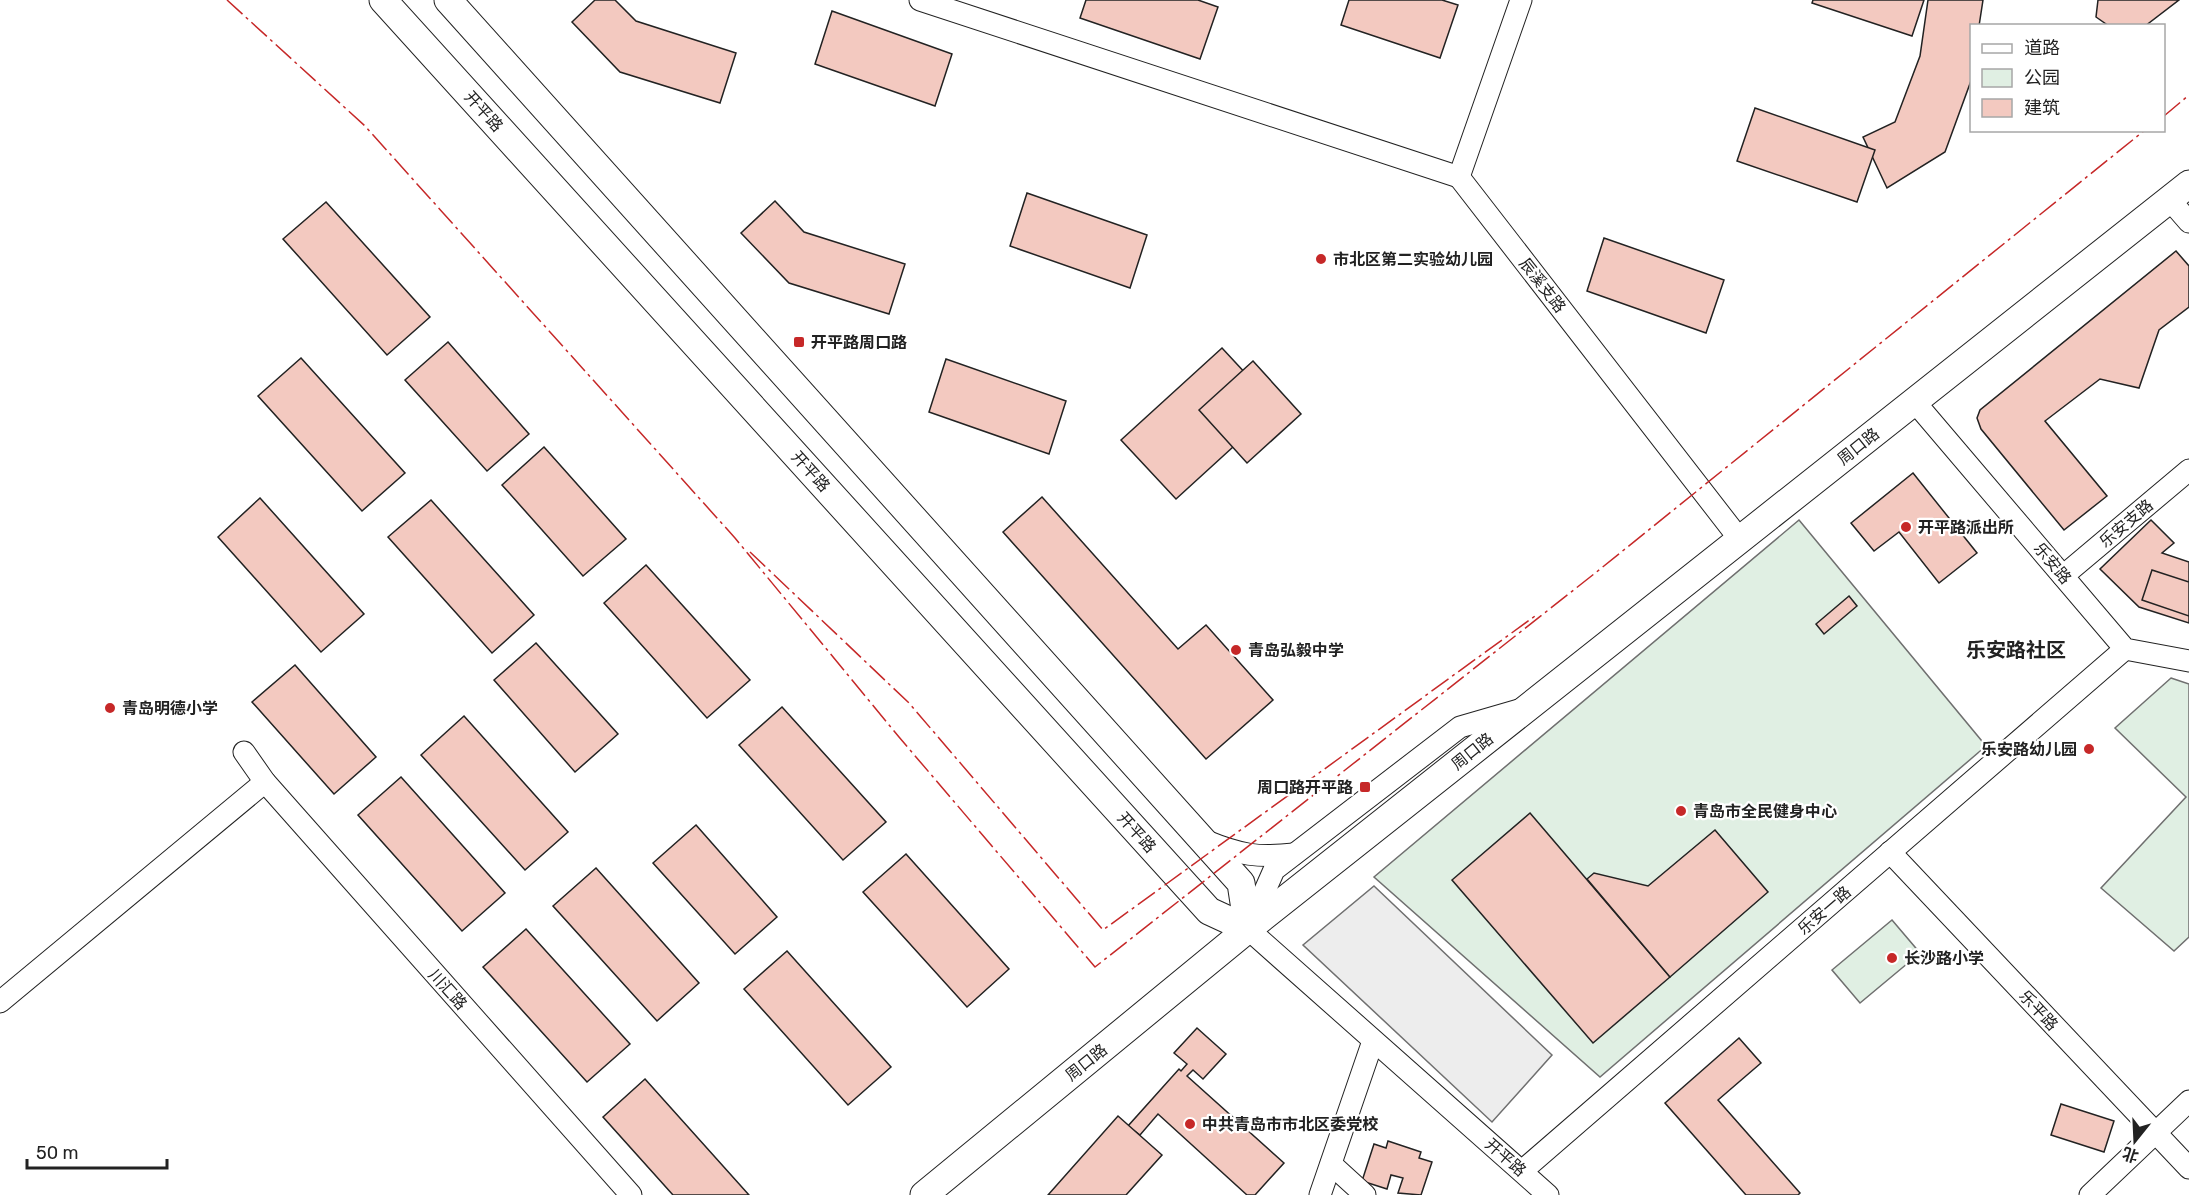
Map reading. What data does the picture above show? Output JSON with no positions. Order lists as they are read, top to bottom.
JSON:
{
  "streets": {
    "main road": ["开平路", "周口路"],
    "street": [
      "辰溪支路",
      "乐安支路",
      "乐安路",
      "乐安一路",
      "川汇路",
      "乐平路"
    ]
  },
  "crossings": [
    ["开平路", "周口路"],
    ["开平路", "乐安一路"],
    ["辰溪支路", "周口路"],
    ["周口路", "乐安路"],
    ["乐安支路", "乐安路"],
    ["乐安路", "乐安一路"],
    ["乐安一路", "乐平路"]
  ],
  "districts": ["乐安路社区"],
  "places": {
    "other": [
      "市北区第二实验幼儿园",
      "开平路派出所",
      "青岛弘毅中学",
      "青岛明德小学",
      "乐安路幼儿园",
      "青岛市全民健身中心",
      "长沙路小学",
      "中共青岛市市北区委党校"
    ],
    "transit": ["开平路周口路", "周口路开平路"]
  },
  "legend": ["道路", "公园", "建筑"],
  "scale_bar": "50 m",
  "north": "bottom"
}
